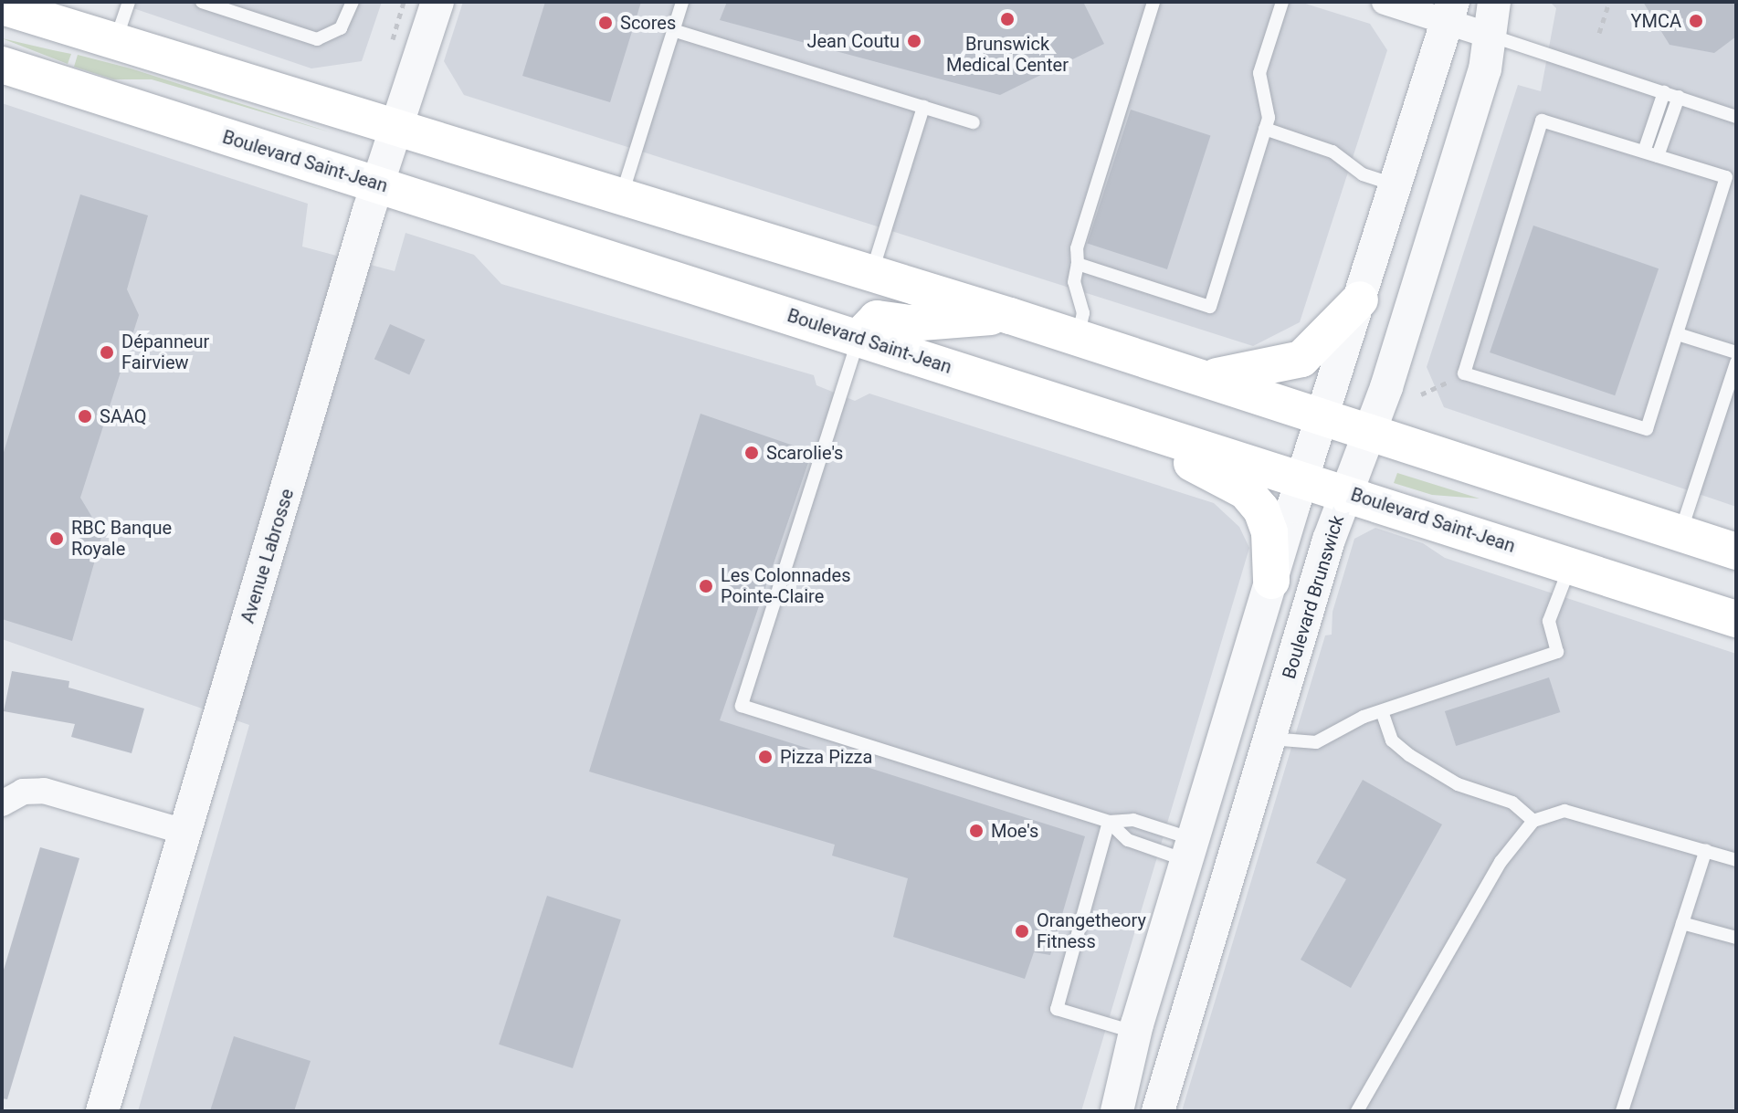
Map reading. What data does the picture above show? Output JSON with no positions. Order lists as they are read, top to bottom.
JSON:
{
  "streets": {
    "main road": ["Boulevard Saint-Jean"],
    "street": ["Avenue Labrosse", "Boulevard Brunswick"]
  },
  "crossings": [
    ["Boulevard Saint-Jean", "Avenue Labrosse"],
    ["Boulevard Saint-Jean", "Boulevard Brunswick"]
  ],
  "places": [
    "Brunswick Medical Center",
    "YMCA",
    "Scores",
    "Jean Coutu",
    "Dépanneur Fairview",
    "SAAQ",
    "Scarolie's",
    "RBC Banque Royale",
    "Les Colonnades Pointe-Claire",
    "Pizza Pizza",
    "Moe's",
    "Orangetheory Fitness"
  ]
}
